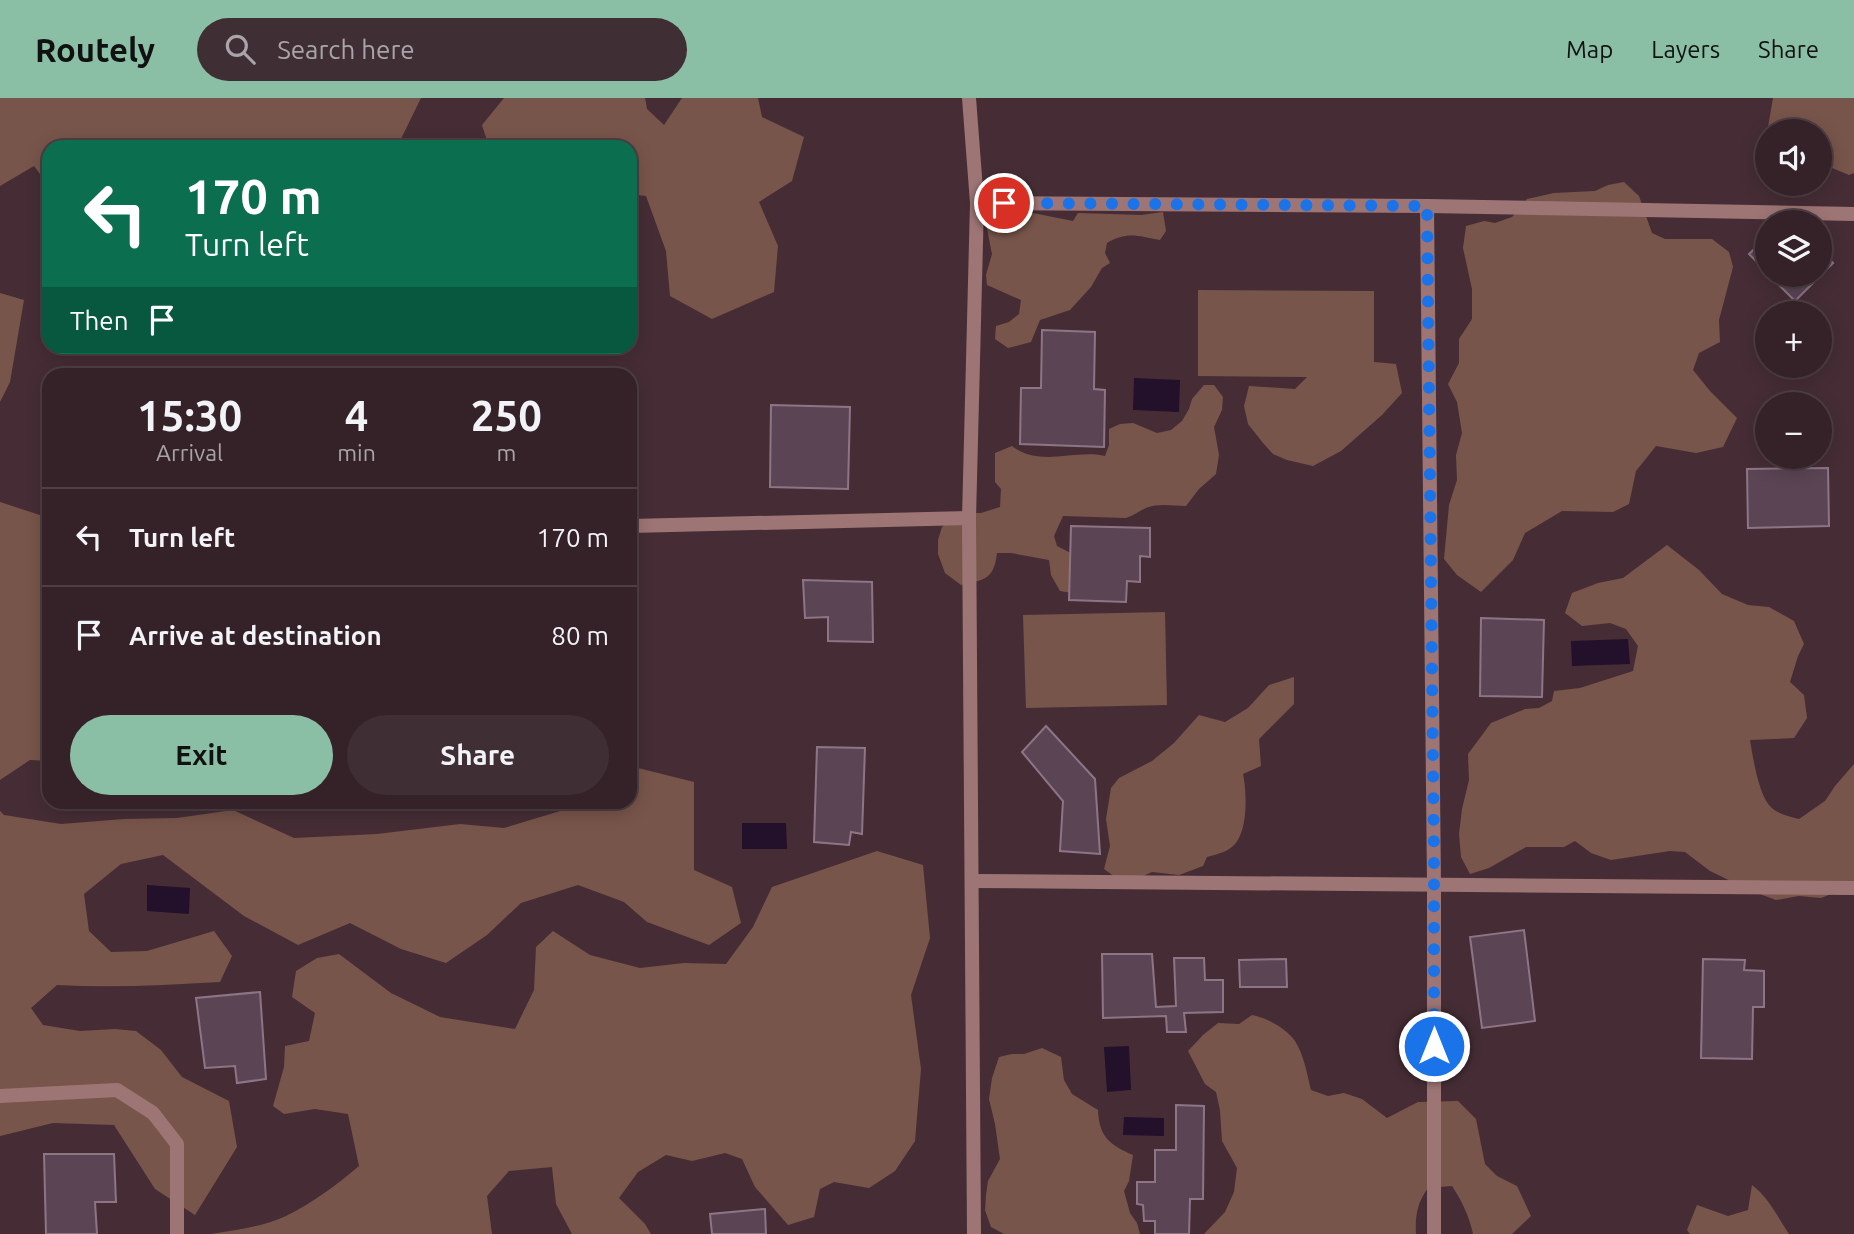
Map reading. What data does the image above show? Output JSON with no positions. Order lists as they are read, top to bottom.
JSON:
{
  "page": {
    "header": "Routely",
    "search": "Search here",
    "nav": ["Map", "Layers", "Share"],
    "map_buttons": ["+", "−"],
    "turn": ["170 m", "Turn left"],
    "then": "Then",
    "eta": [
      "15:30",
      "Arrival",
      "4",
      "min",
      "250",
      "m"
    ],
    "list": [
      {
        "name": "Turn left",
        "value": "170 m"
      },
      {
        "name": "Arrive at destination",
        "value": "80 m"
      }
    ],
    "buttons": ["Exit", "Share"]
  }
}
